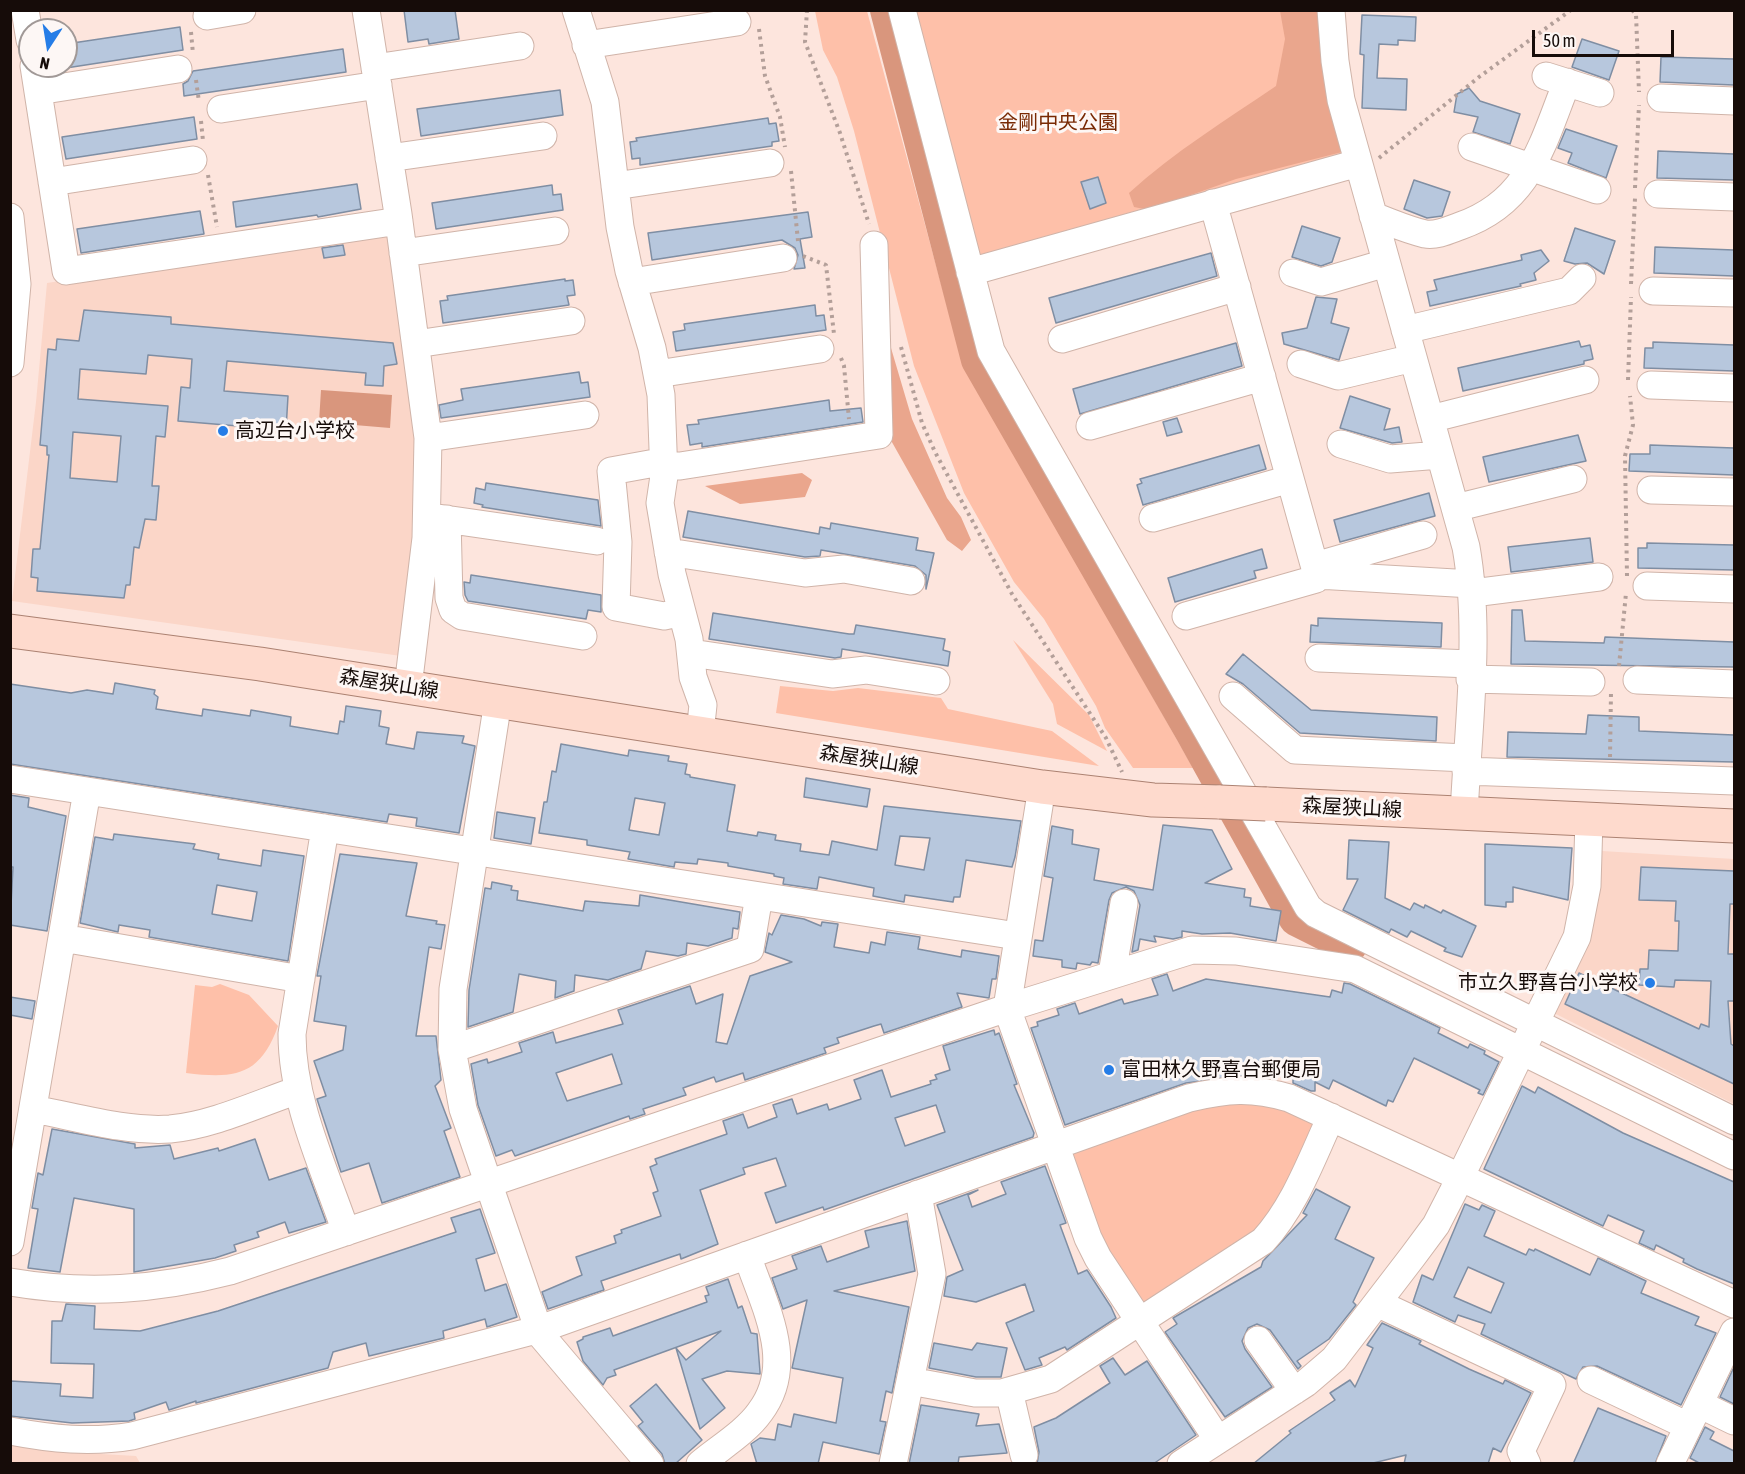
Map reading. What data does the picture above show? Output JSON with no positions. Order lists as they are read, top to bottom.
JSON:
{
  "streets": {
    "main road": ["森屋狭山線"]
  },
  "parks": ["金剛中央公園"],
  "places": ["高辺台小学校", "市立久野喜台小学校", "富田林久野喜台郵便局"],
  "scale_bar": "50 m",
  "north": "bottom"
}
